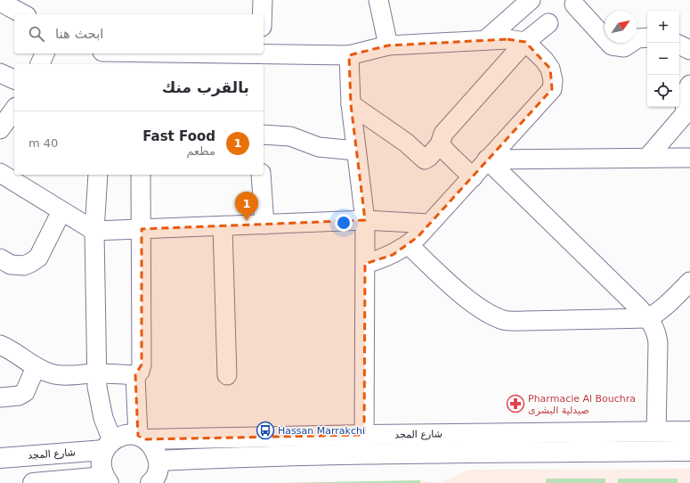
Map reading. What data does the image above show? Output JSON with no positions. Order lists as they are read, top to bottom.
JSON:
{
  "streets": {
    "main road": ["شارع المجد"]
  },
  "places": {
    "pharmacy": ["Pharmacie Al Bouchra صيدلية البشرى"],
    "bus stop": ["Hassan Marrakchi"]
  },
  "north": "top right",
  "page": {
    "map_buttons": ["+", "−"],
    "search": "ابحث هنا",
    "heading": "بالقرب منك",
    "list": [
      {
        "mark": "1",
        "name": "Fast Food",
        "note": "مطعم",
        "value": "40 m"
      }
    ],
    "pins": "1"
  }
}
